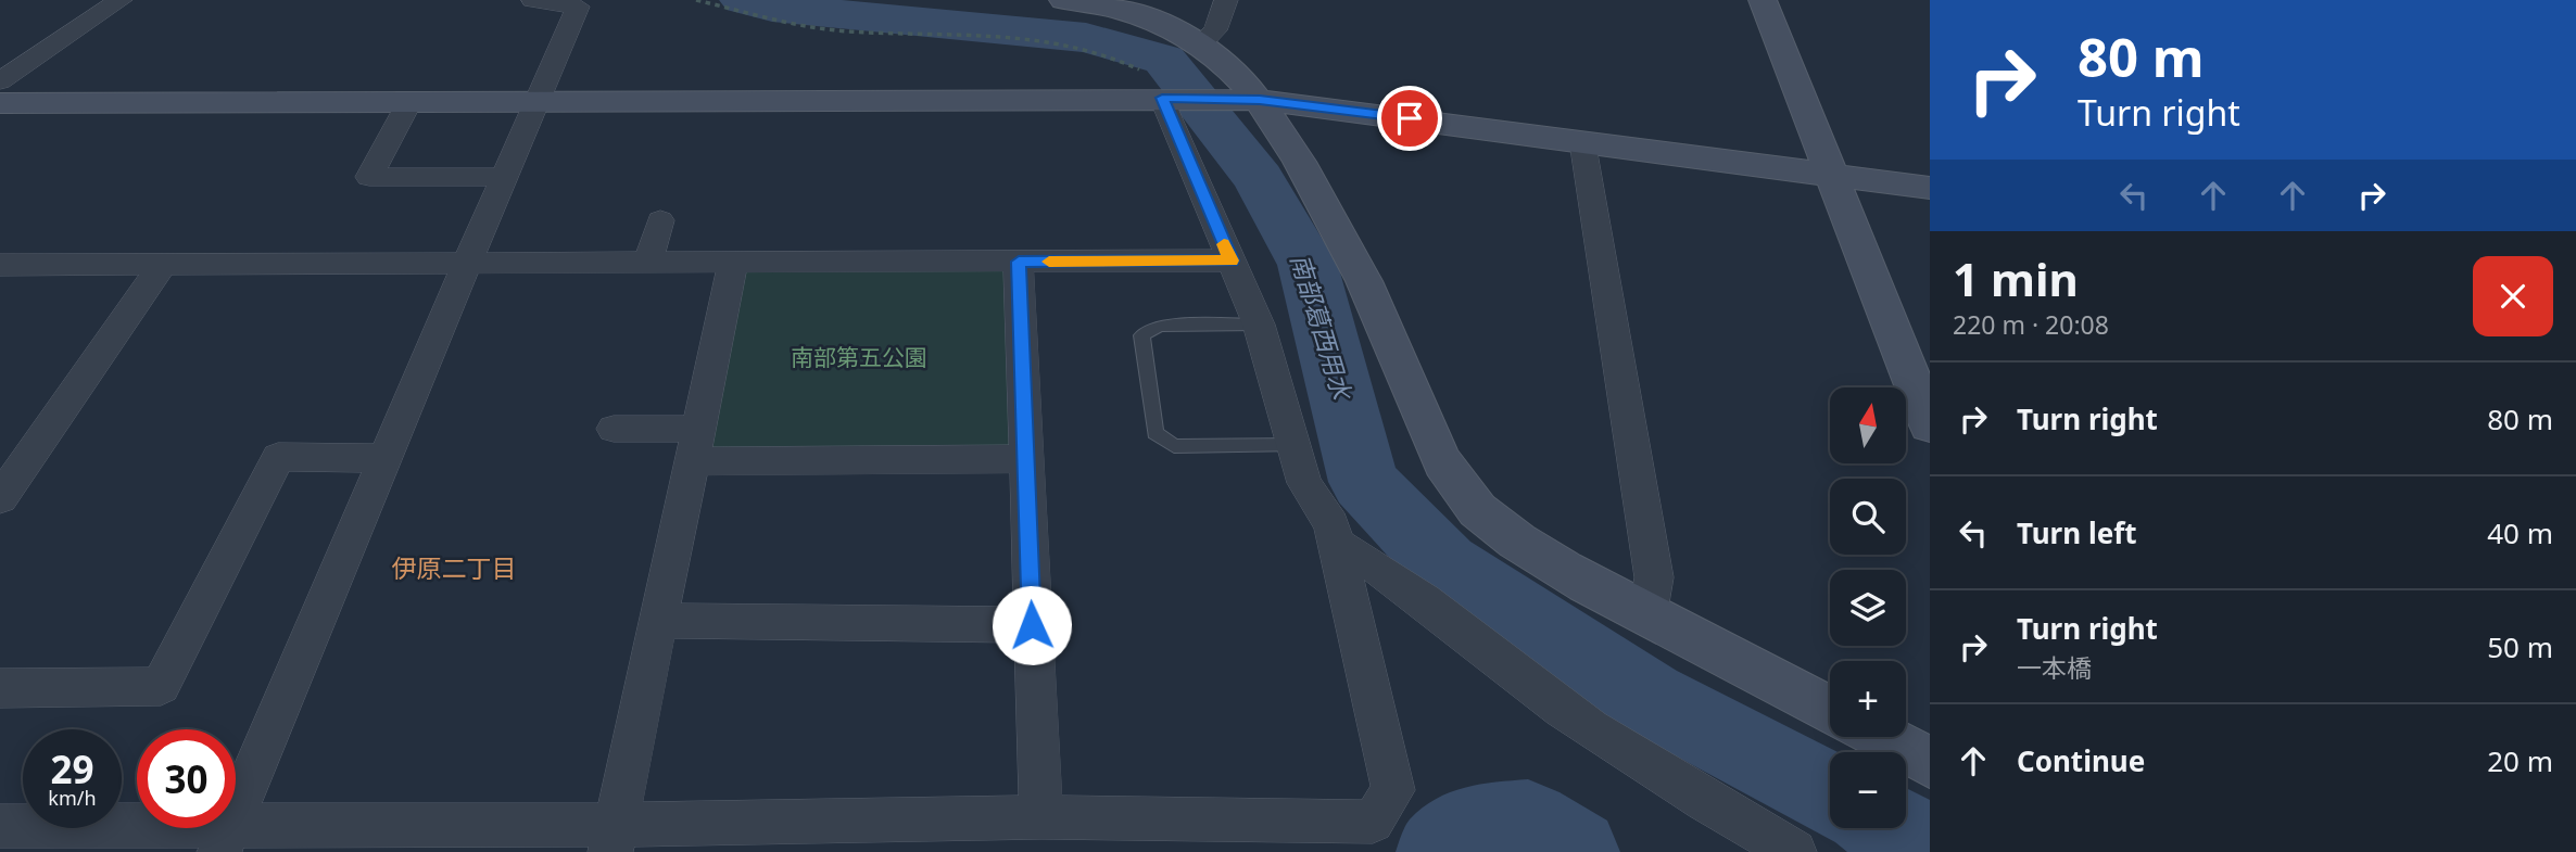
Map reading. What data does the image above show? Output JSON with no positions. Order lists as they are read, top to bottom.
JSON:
{
  "districts": ["伊原二丁目"],
  "water": ["南部葛西用水"],
  "parks": ["南部第五公園"],
  "north": "top",
  "page": {
    "turn": ["80 m", "Turn right"],
    "heading": ["1 min", "220 m · 20:08"],
    "list": [
      {
        "name": "Turn right",
        "value": "80 m"
      },
      {
        "name": "Turn left",
        "value": "40 m"
      },
      {
        "name": "Turn right",
        "note": "一本橋",
        "value": "50 m"
      },
      {
        "name": "Continue",
        "value": "20 m"
      }
    ],
    "map_buttons": ["+", "−"],
    "speed": "29 km/h",
    "limit": "30"
  }
}
